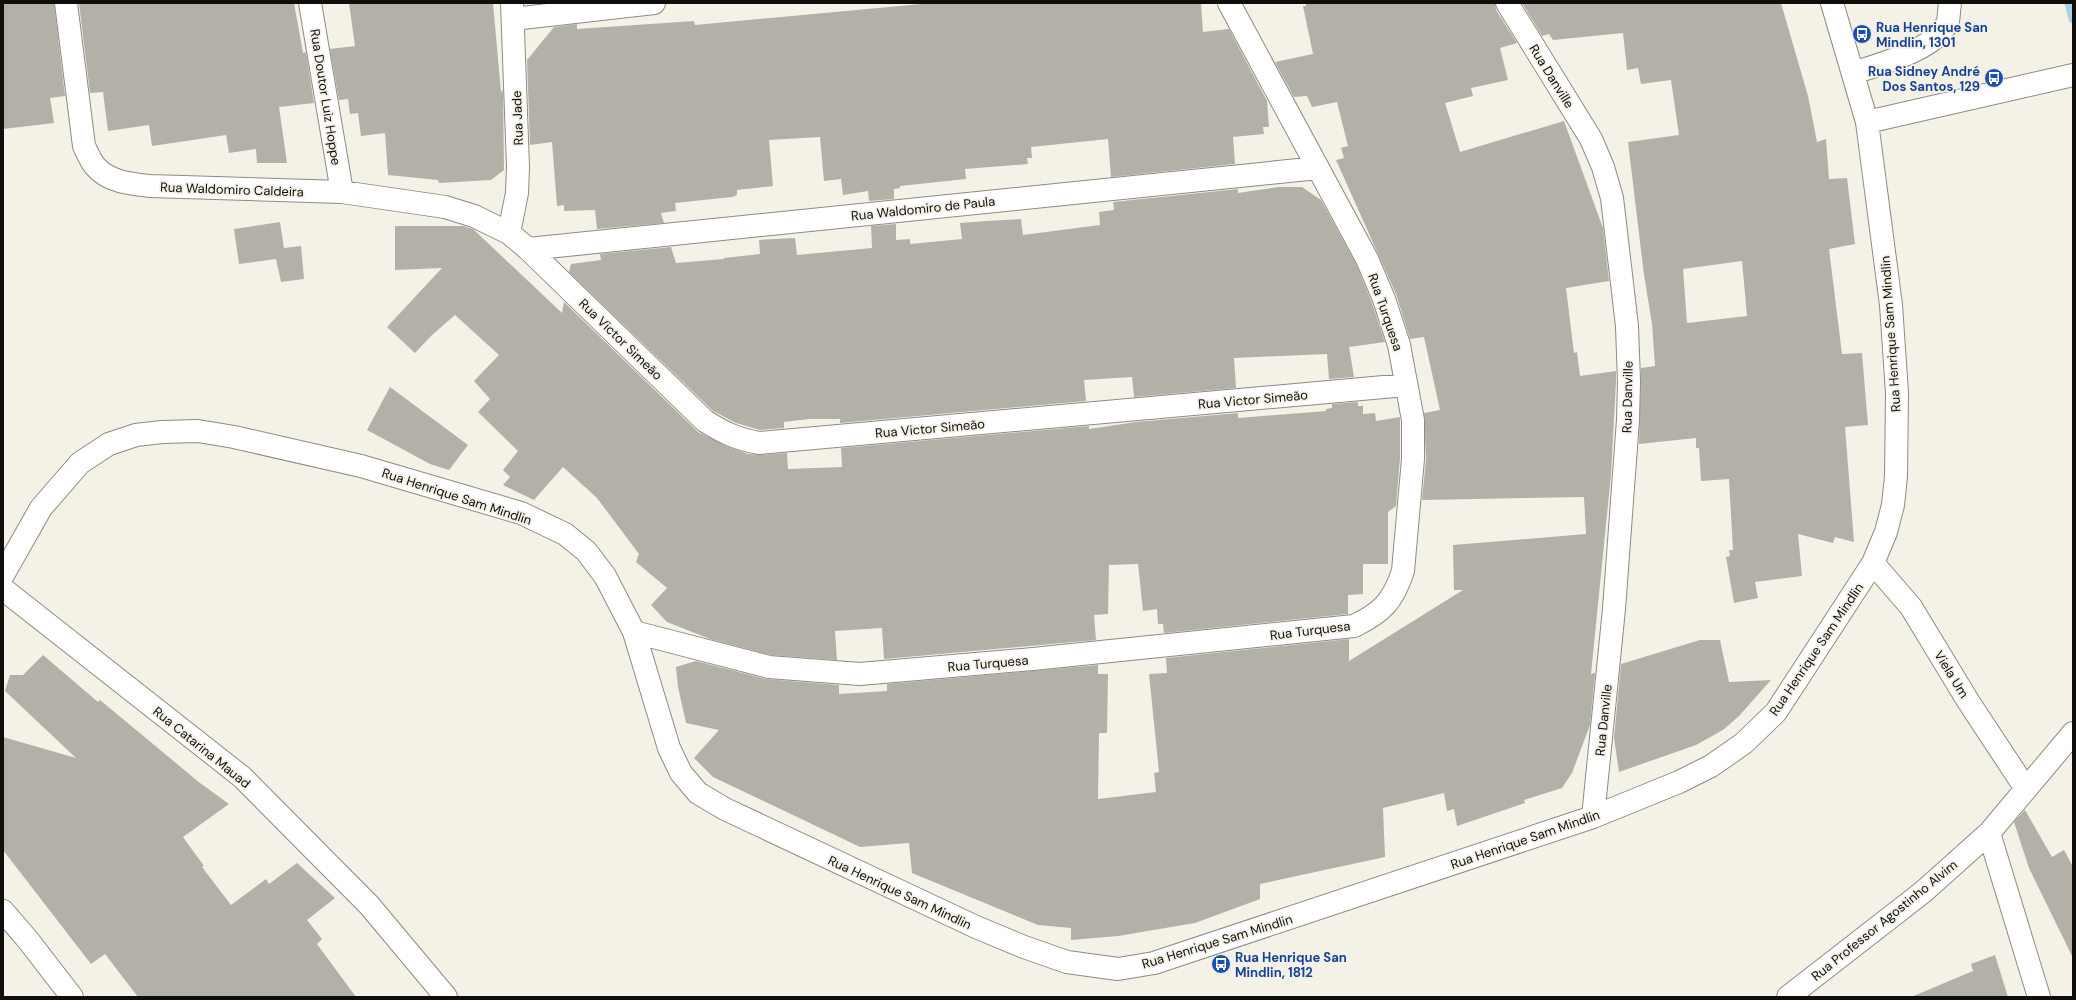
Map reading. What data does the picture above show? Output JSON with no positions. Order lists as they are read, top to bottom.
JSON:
{
  "streets": {
    "street": [
      "Rua Danville",
      "Rua Doutor Luiz Hoppe",
      "Rua Jade",
      "Rua Waldomiro Caldeira",
      "Rua Waldomiro de Paula",
      "Rua Turquesa",
      "Rua Henrique Sam Mindlin",
      "Rua Victor Simeão",
      "Viela Um",
      "Rua Catarina Mauad",
      "Rua Professor Agostinho Alvim"
    ]
  },
  "crossings": [
    ["Rua Danville", "Rua Henrique Sam Mindlin"],
    ["Rua Doutor Luiz Hoppe", "Rua Waldomiro Caldeira"],
    ["Rua Jade", "Rua Waldomiro Caldeira"],
    ["Rua Waldomiro Caldeira", "Rua Waldomiro de Paula"],
    ["Rua Waldomiro Caldeira", "Rua Victor Simeão"],
    ["Rua Waldomiro de Paula", "Rua Turquesa"],
    ["Rua Waldomiro de Paula", "Rua Victor Simeão"],
    ["Rua Turquesa", "Rua Henrique Sam Mindlin"],
    ["Rua Turquesa", "Rua Victor Simeão"],
    ["Rua Henrique Sam Mindlin", "Viela Um"],
    ["Viela Um", "Rua Professor Agostinho Alvim"]
  ],
  "places": {
    "bus stop": ["Rua Henrique San Mindlin, 1301", "Rua Sidney André Dos Santos, 129", "Rua Henrique San Mindlin, 1812"]
  }
}
